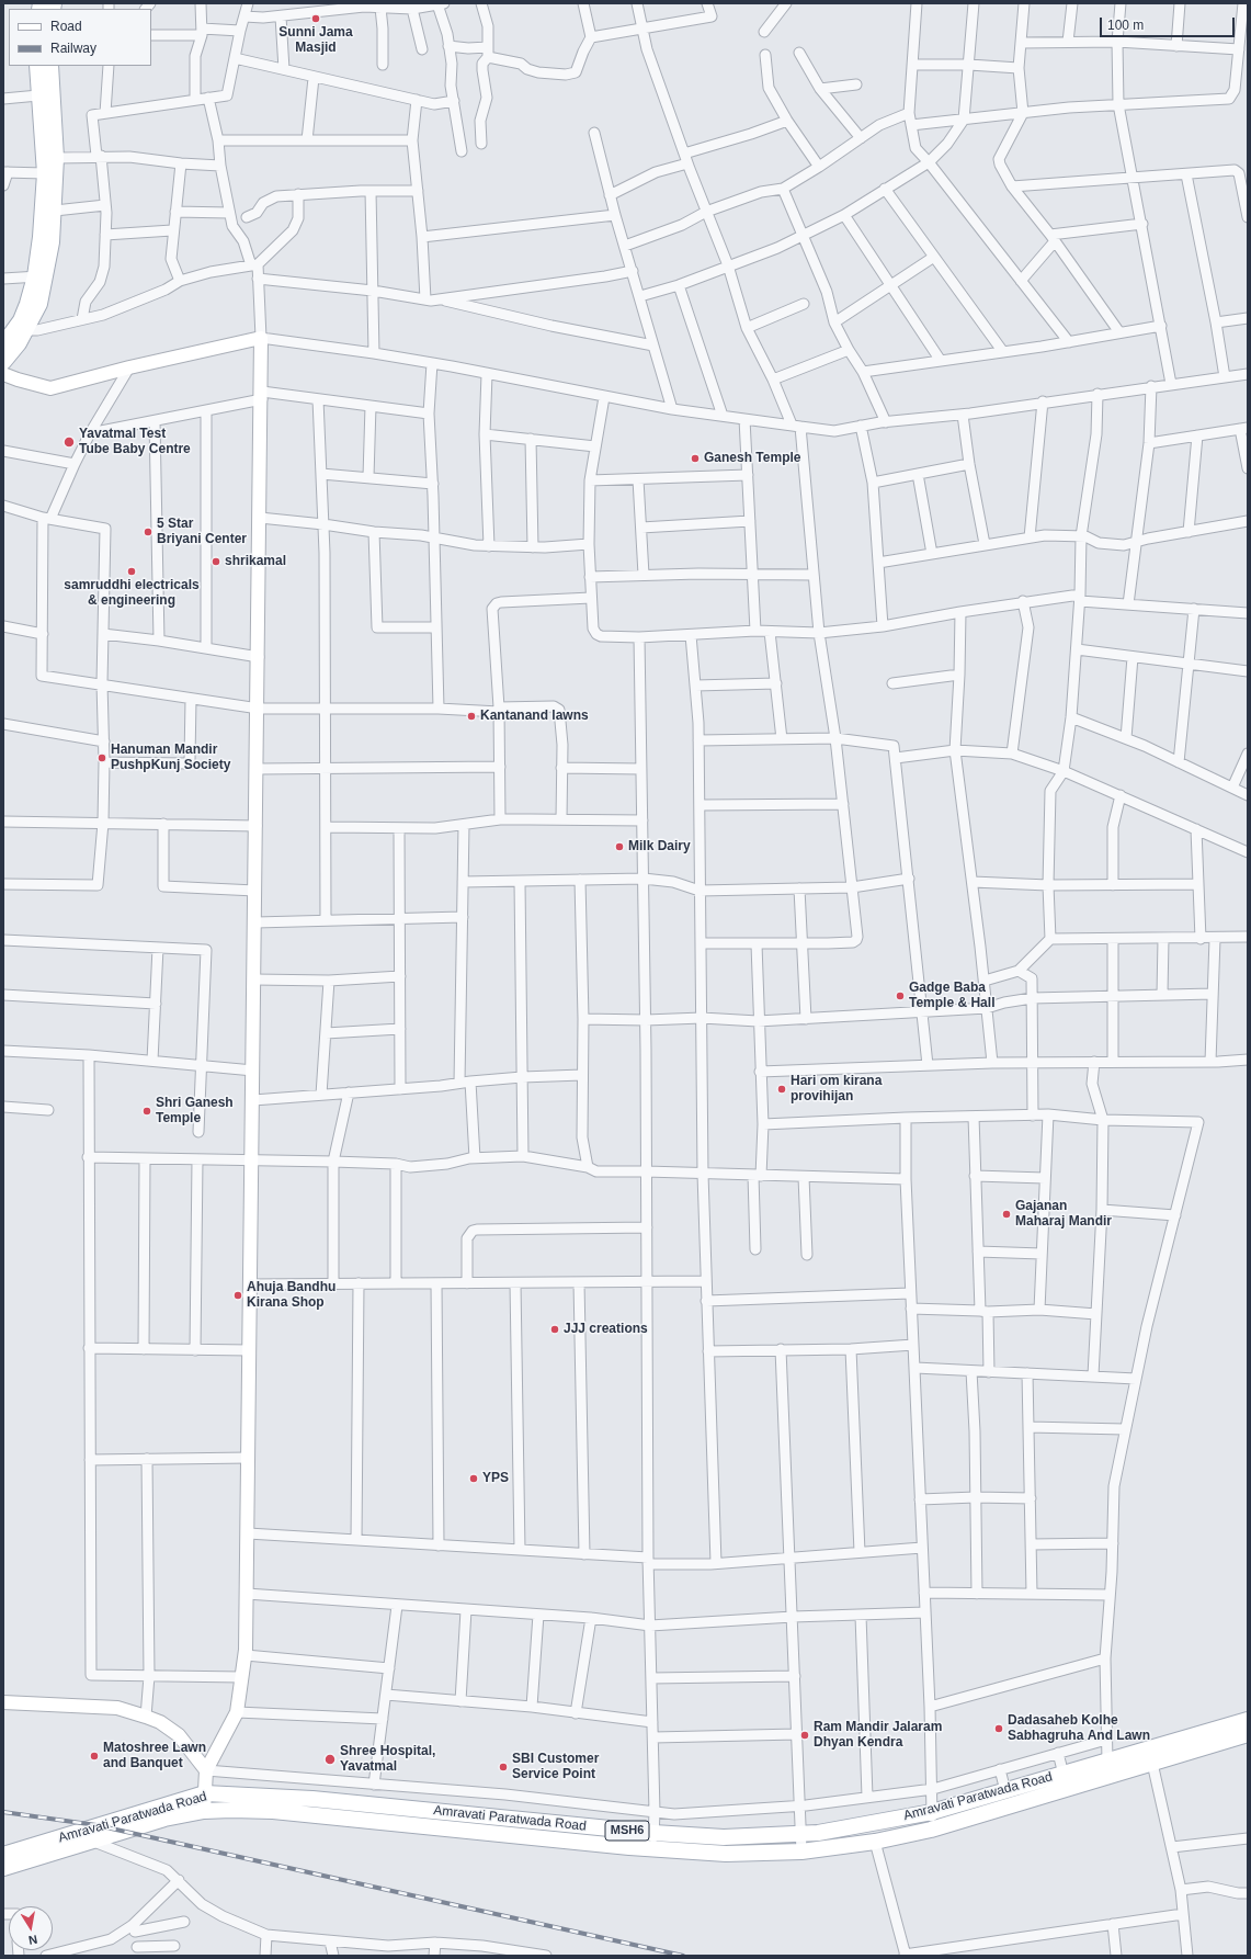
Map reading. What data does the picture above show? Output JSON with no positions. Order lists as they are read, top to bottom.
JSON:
{
  "streets": {
    "main road": ["Amravati Paratwada Road", "MSH6"]
  },
  "places": [
    "Sunni Jama Masjid",
    "Yavatmal Test Tube Baby Centre",
    "Ganesh Temple",
    "5 Star Briyani Center",
    "shrikamal",
    "samruddhi electricals & engineering",
    "Kantanand lawns",
    "Hanuman Mandir PushpKunj Society",
    "Milk Dairy",
    "Gadge Baba Temple & Hall",
    "Hari om kirana provihijan",
    "Shri Ganesh Temple",
    "Gajanan Maharaj Mandir",
    "Ahuja Bandhu Kirana Shop",
    "JJJ creations",
    "YPS",
    "Dadasaheb Kolhe Sabhagruha And Lawn",
    "Ram Mandir Jalaram Dhyan Kendra",
    "Matoshree Lawn and Banquet",
    "Shree Hospital, Yavatmal",
    "SBI Customer Service Point"
  ],
  "legend": ["Road", "Railway"],
  "scale_bar": "100 m",
  "north": "bottom"
}
